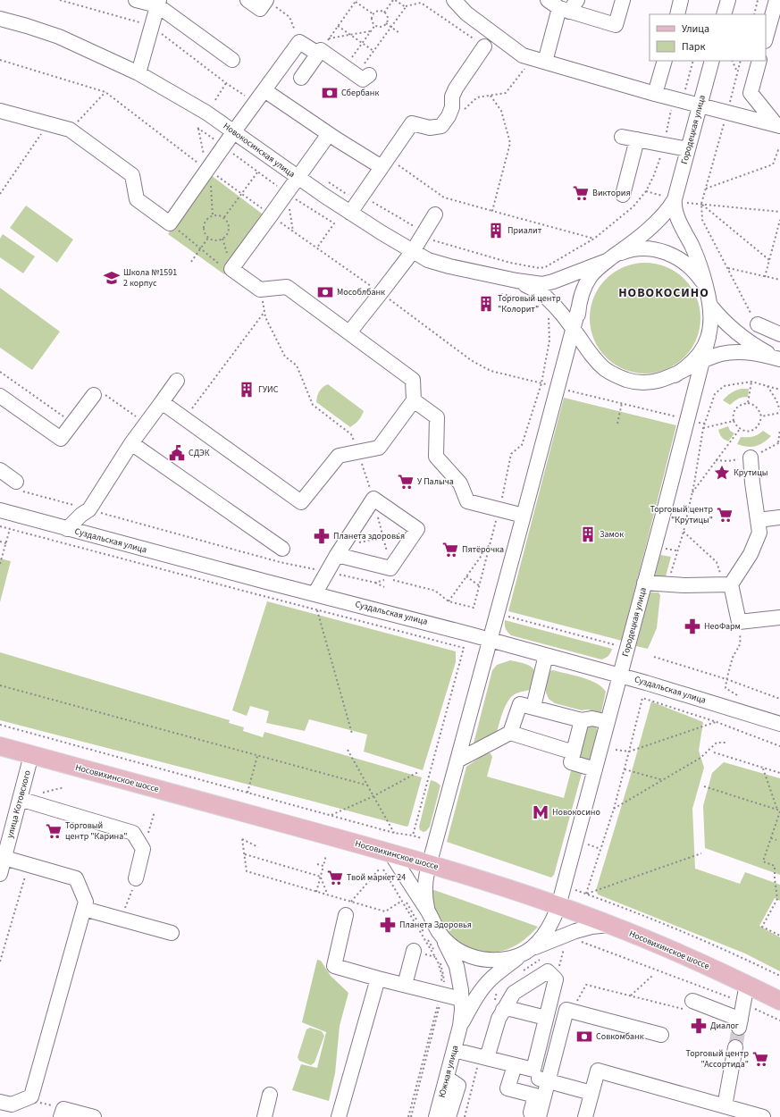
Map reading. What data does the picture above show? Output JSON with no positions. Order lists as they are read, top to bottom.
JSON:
{
  "streets": {
    "main road": ["Носовихинское шоссе"],
    "street": [
      "Городецкая улица",
      "Новокосинская улица",
      "Суздальская улица",
      "улица Котовского",
      "Южная улица"
    ]
  },
  "crossings": [
    ["Городецкая улица", "Суздальская улица"],
    ["Городецкая улица", "Носовихинское шоссе"],
    ["Городецкая улица", "Южная улица"],
    ["Носовихинское шоссе", "улица Котовского"]
  ],
  "districts": ["НОВОКОСИНО"],
  "places": {
    "bank": ["Сбербанк", "Мособлбанк", "Совкомбанк"],
    "supermarket": [
      "Виктория",
      "У Палыча",
      "Торговый центр \"Крутицы\"",
      "Пятёрочка",
      "Торговый центр \"Карина\"",
      "Твой маркет 24",
      "Торговый центр \"Ассортида\""
    ],
    "building": [
      "Приалит",
      "Торговый центр \"Колорит\"",
      "ГУИС",
      "Замок"
    ],
    "school or university": ["Школа №1591 2 корпус"],
    "public building": ["СДЭК"],
    "place": ["Крутицы"],
    "pharmacy": [
      "Планета здоровья",
      "НеоФарм",
      "Планета Здоровья",
      "Диалог"
    ],
    "metro station": ["Новокосино"]
  },
  "legend": ["Улица", "Парк"]
}
